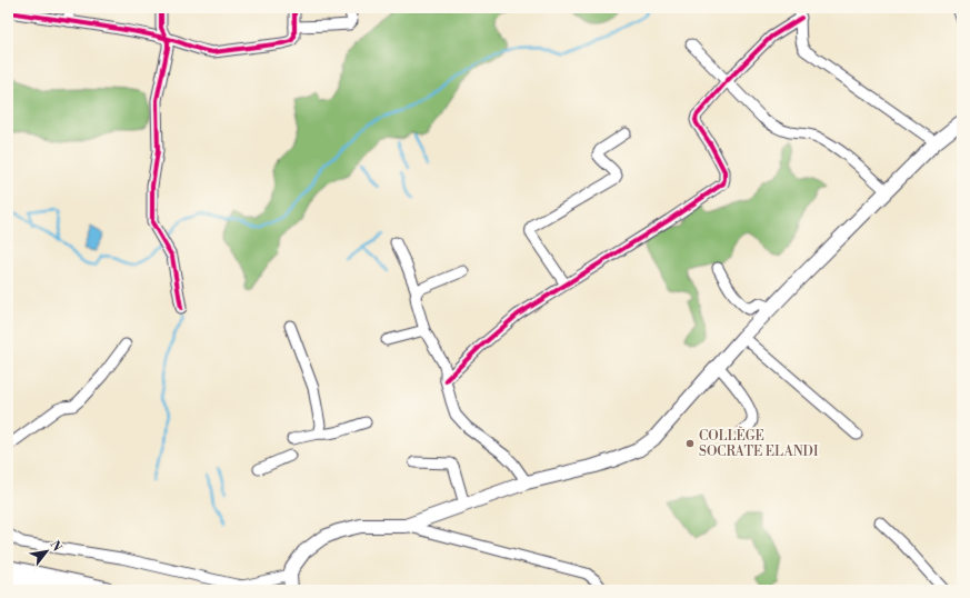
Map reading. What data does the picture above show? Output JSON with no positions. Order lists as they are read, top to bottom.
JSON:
{
  "places": ["COLLÈGE SOCRATE ELANDI"],
  "north": "top right"
}
